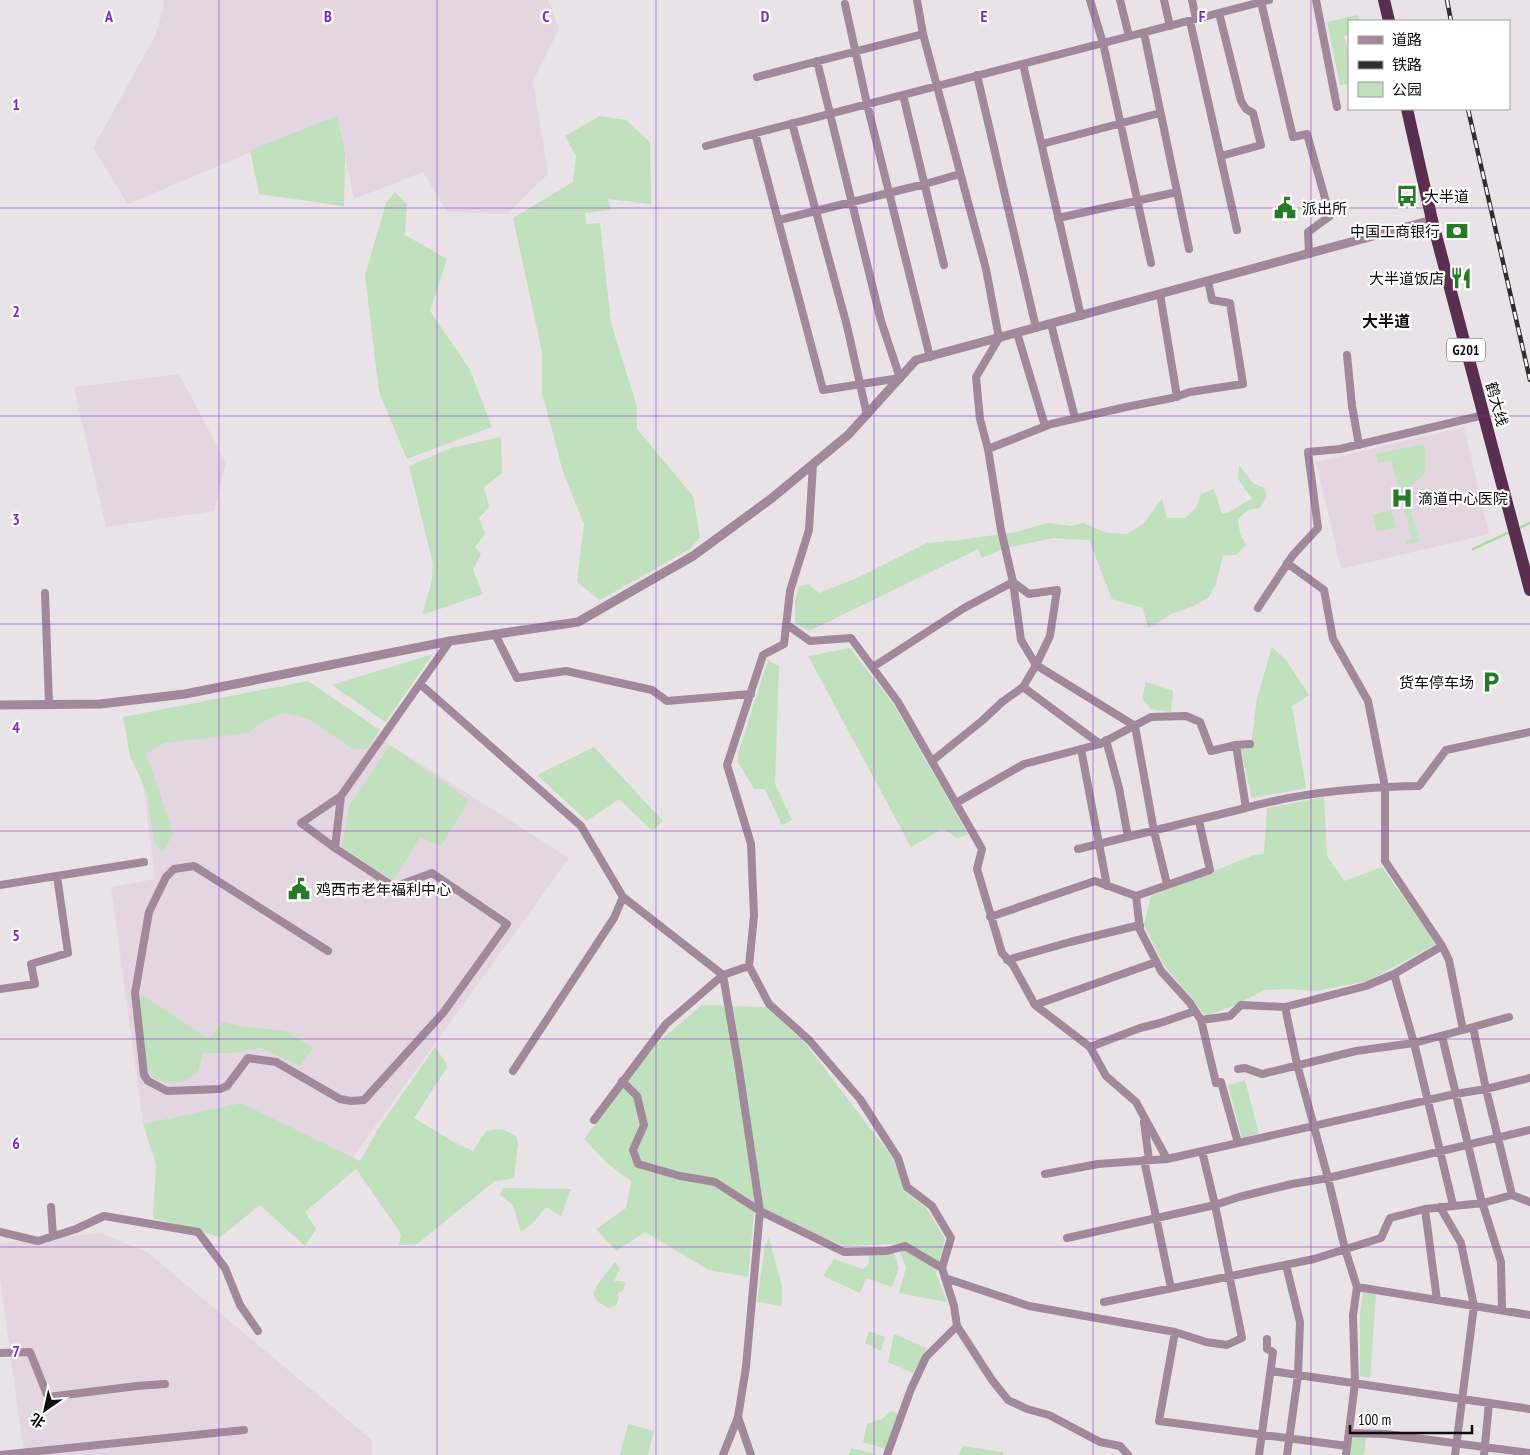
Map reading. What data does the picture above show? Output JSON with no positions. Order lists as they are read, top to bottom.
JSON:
{
  "streets": {
    "highway": ["G201", "鹤大线"]
  },
  "districts": ["大半道"],
  "places": {
    "bus stop": ["大半道"],
    "public building": ["派出所", "鸡西市老年福利中心"],
    "bank": ["中国工商银行"],
    "restaurant": ["大半道饭店"],
    "hospital": ["滴道中心医院"],
    "parking": ["货车停车场"]
  },
  "legend": ["道路", "铁路", "公园"],
  "scale_bar": "100 m",
  "north": "bottom left",
  "grid": {
    "columns": [
      "A",
      "B",
      "C",
      "D",
      "E",
      "F"
    ],
    "rows": [
      "1",
      "2",
      "3",
      "4",
      "5",
      "6",
      "7"
    ]
  }
}
